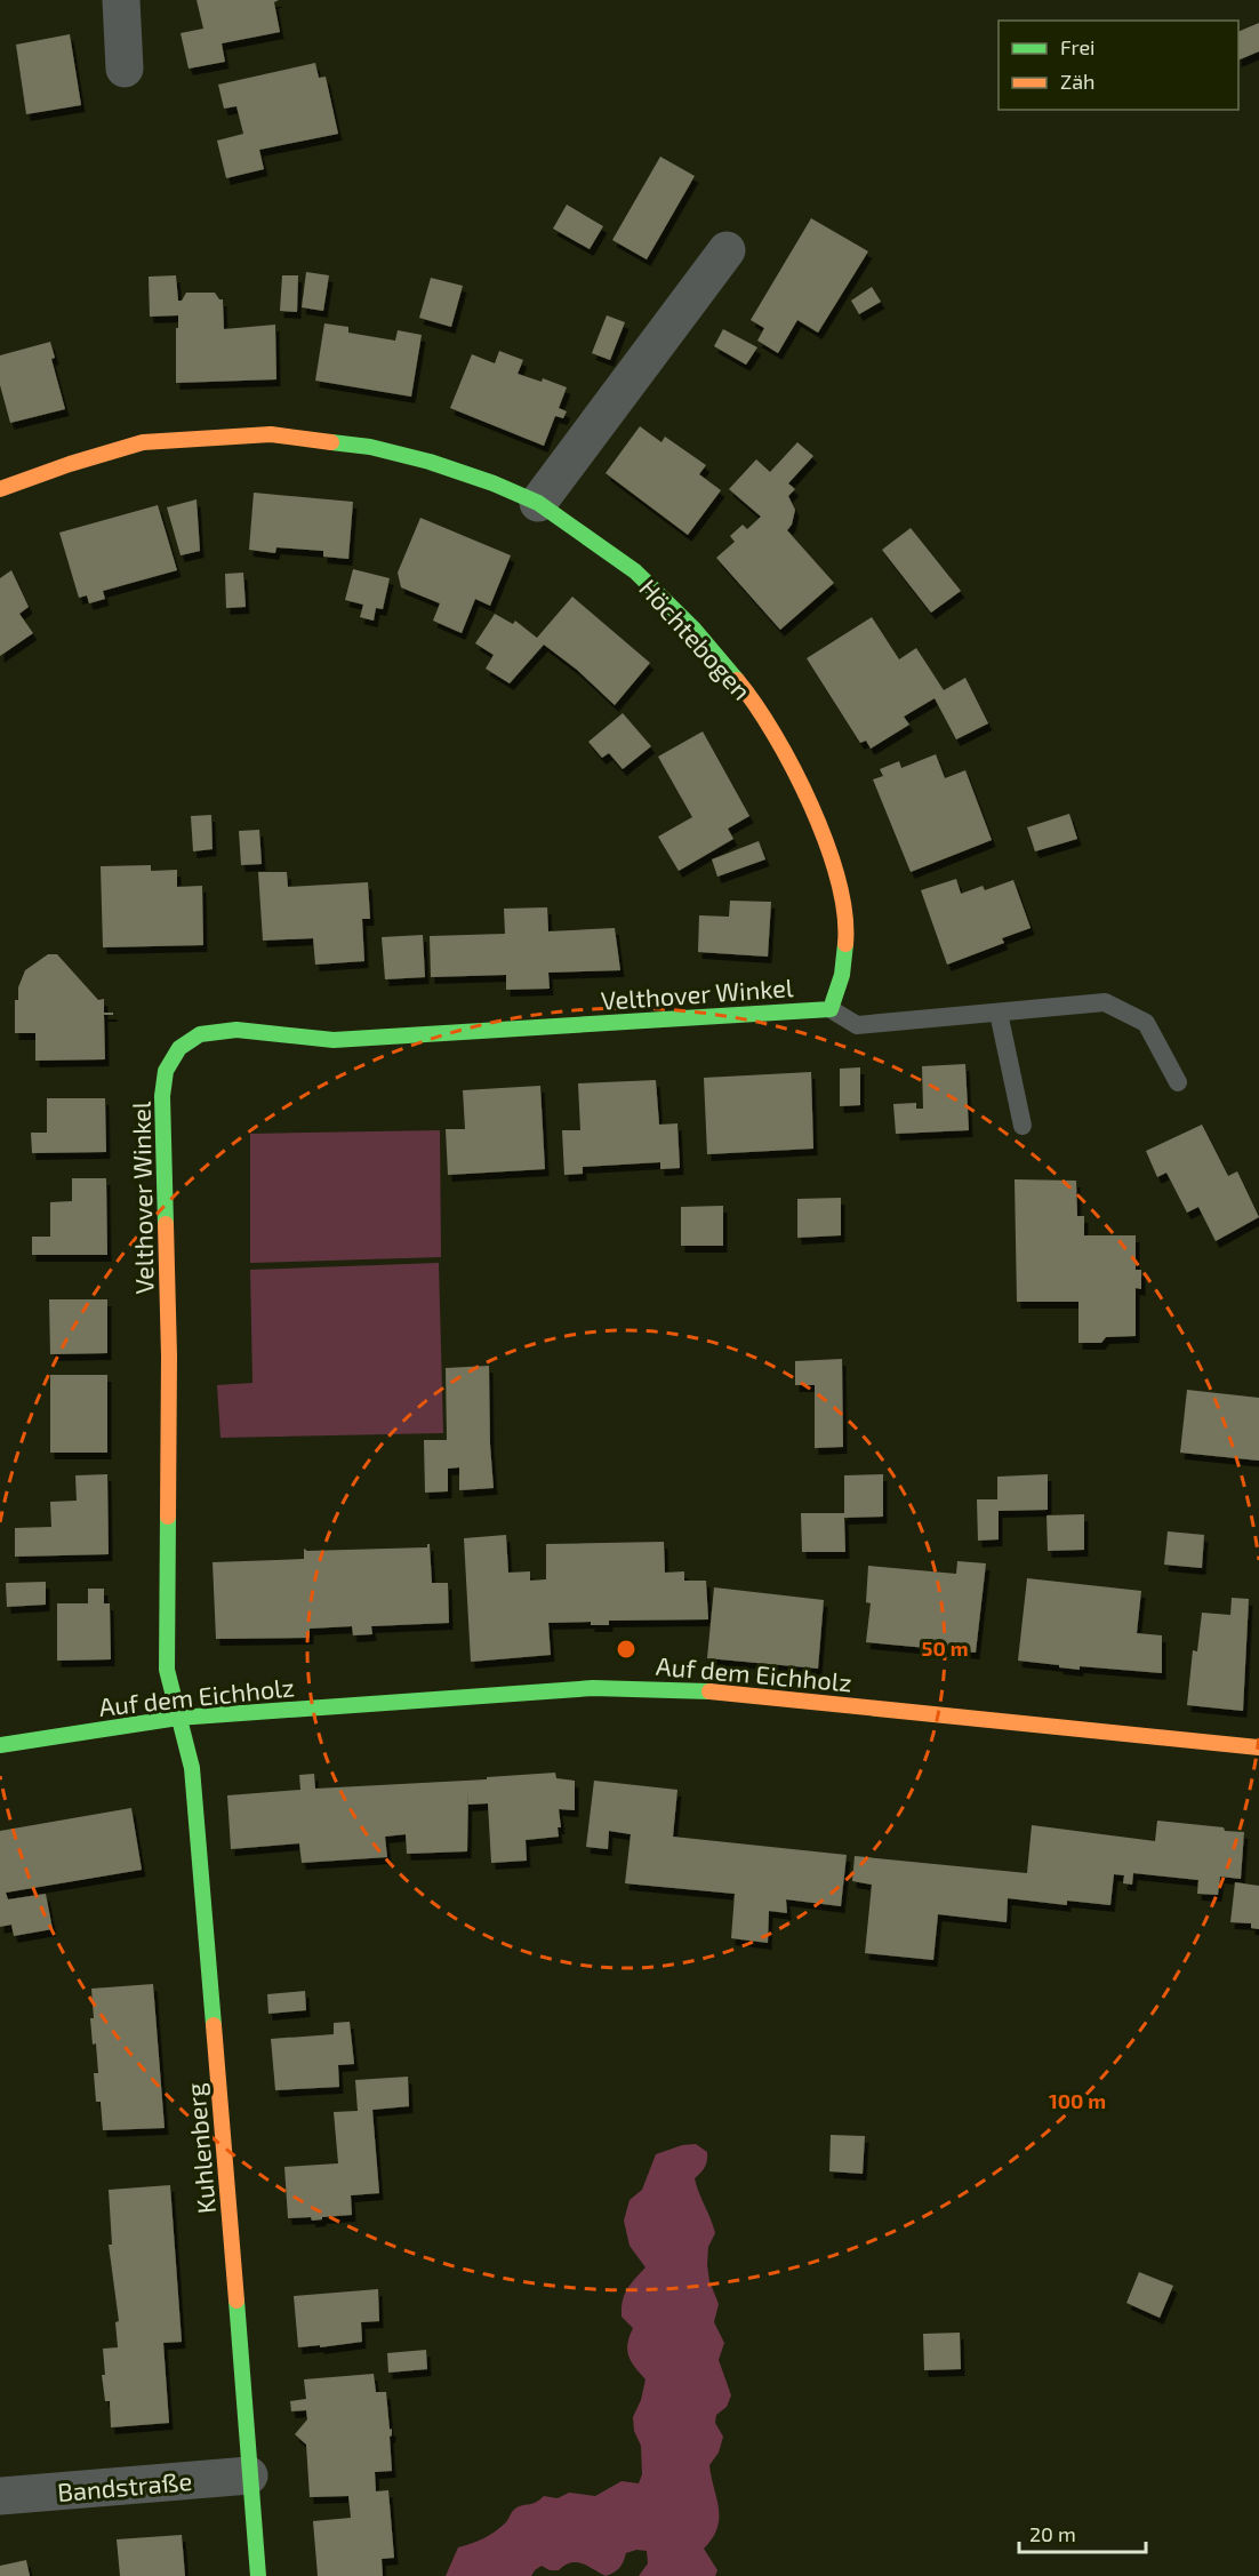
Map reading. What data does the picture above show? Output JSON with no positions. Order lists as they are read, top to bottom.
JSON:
{
  "streets": {
    "street": [
      "Höchtebogen",
      "Velthover Winkel",
      "Auf dem Eichholz",
      "Kuhlenberg",
      "Bandstraße"
    ]
  },
  "crossings": [
    ["Höchtebogen", "Velthover Winkel"],
    ["Velthover Winkel", "Auf dem Eichholz"],
    ["Velthover Winkel", "Kuhlenberg"],
    ["Auf dem Eichholz", "Kuhlenberg"],
    ["Kuhlenberg", "Bandstraße"]
  ],
  "legend": ["Frei", "Zäh"],
  "scale_bar": "20 m",
  "rings": ["50 m", "100 m"]
}
